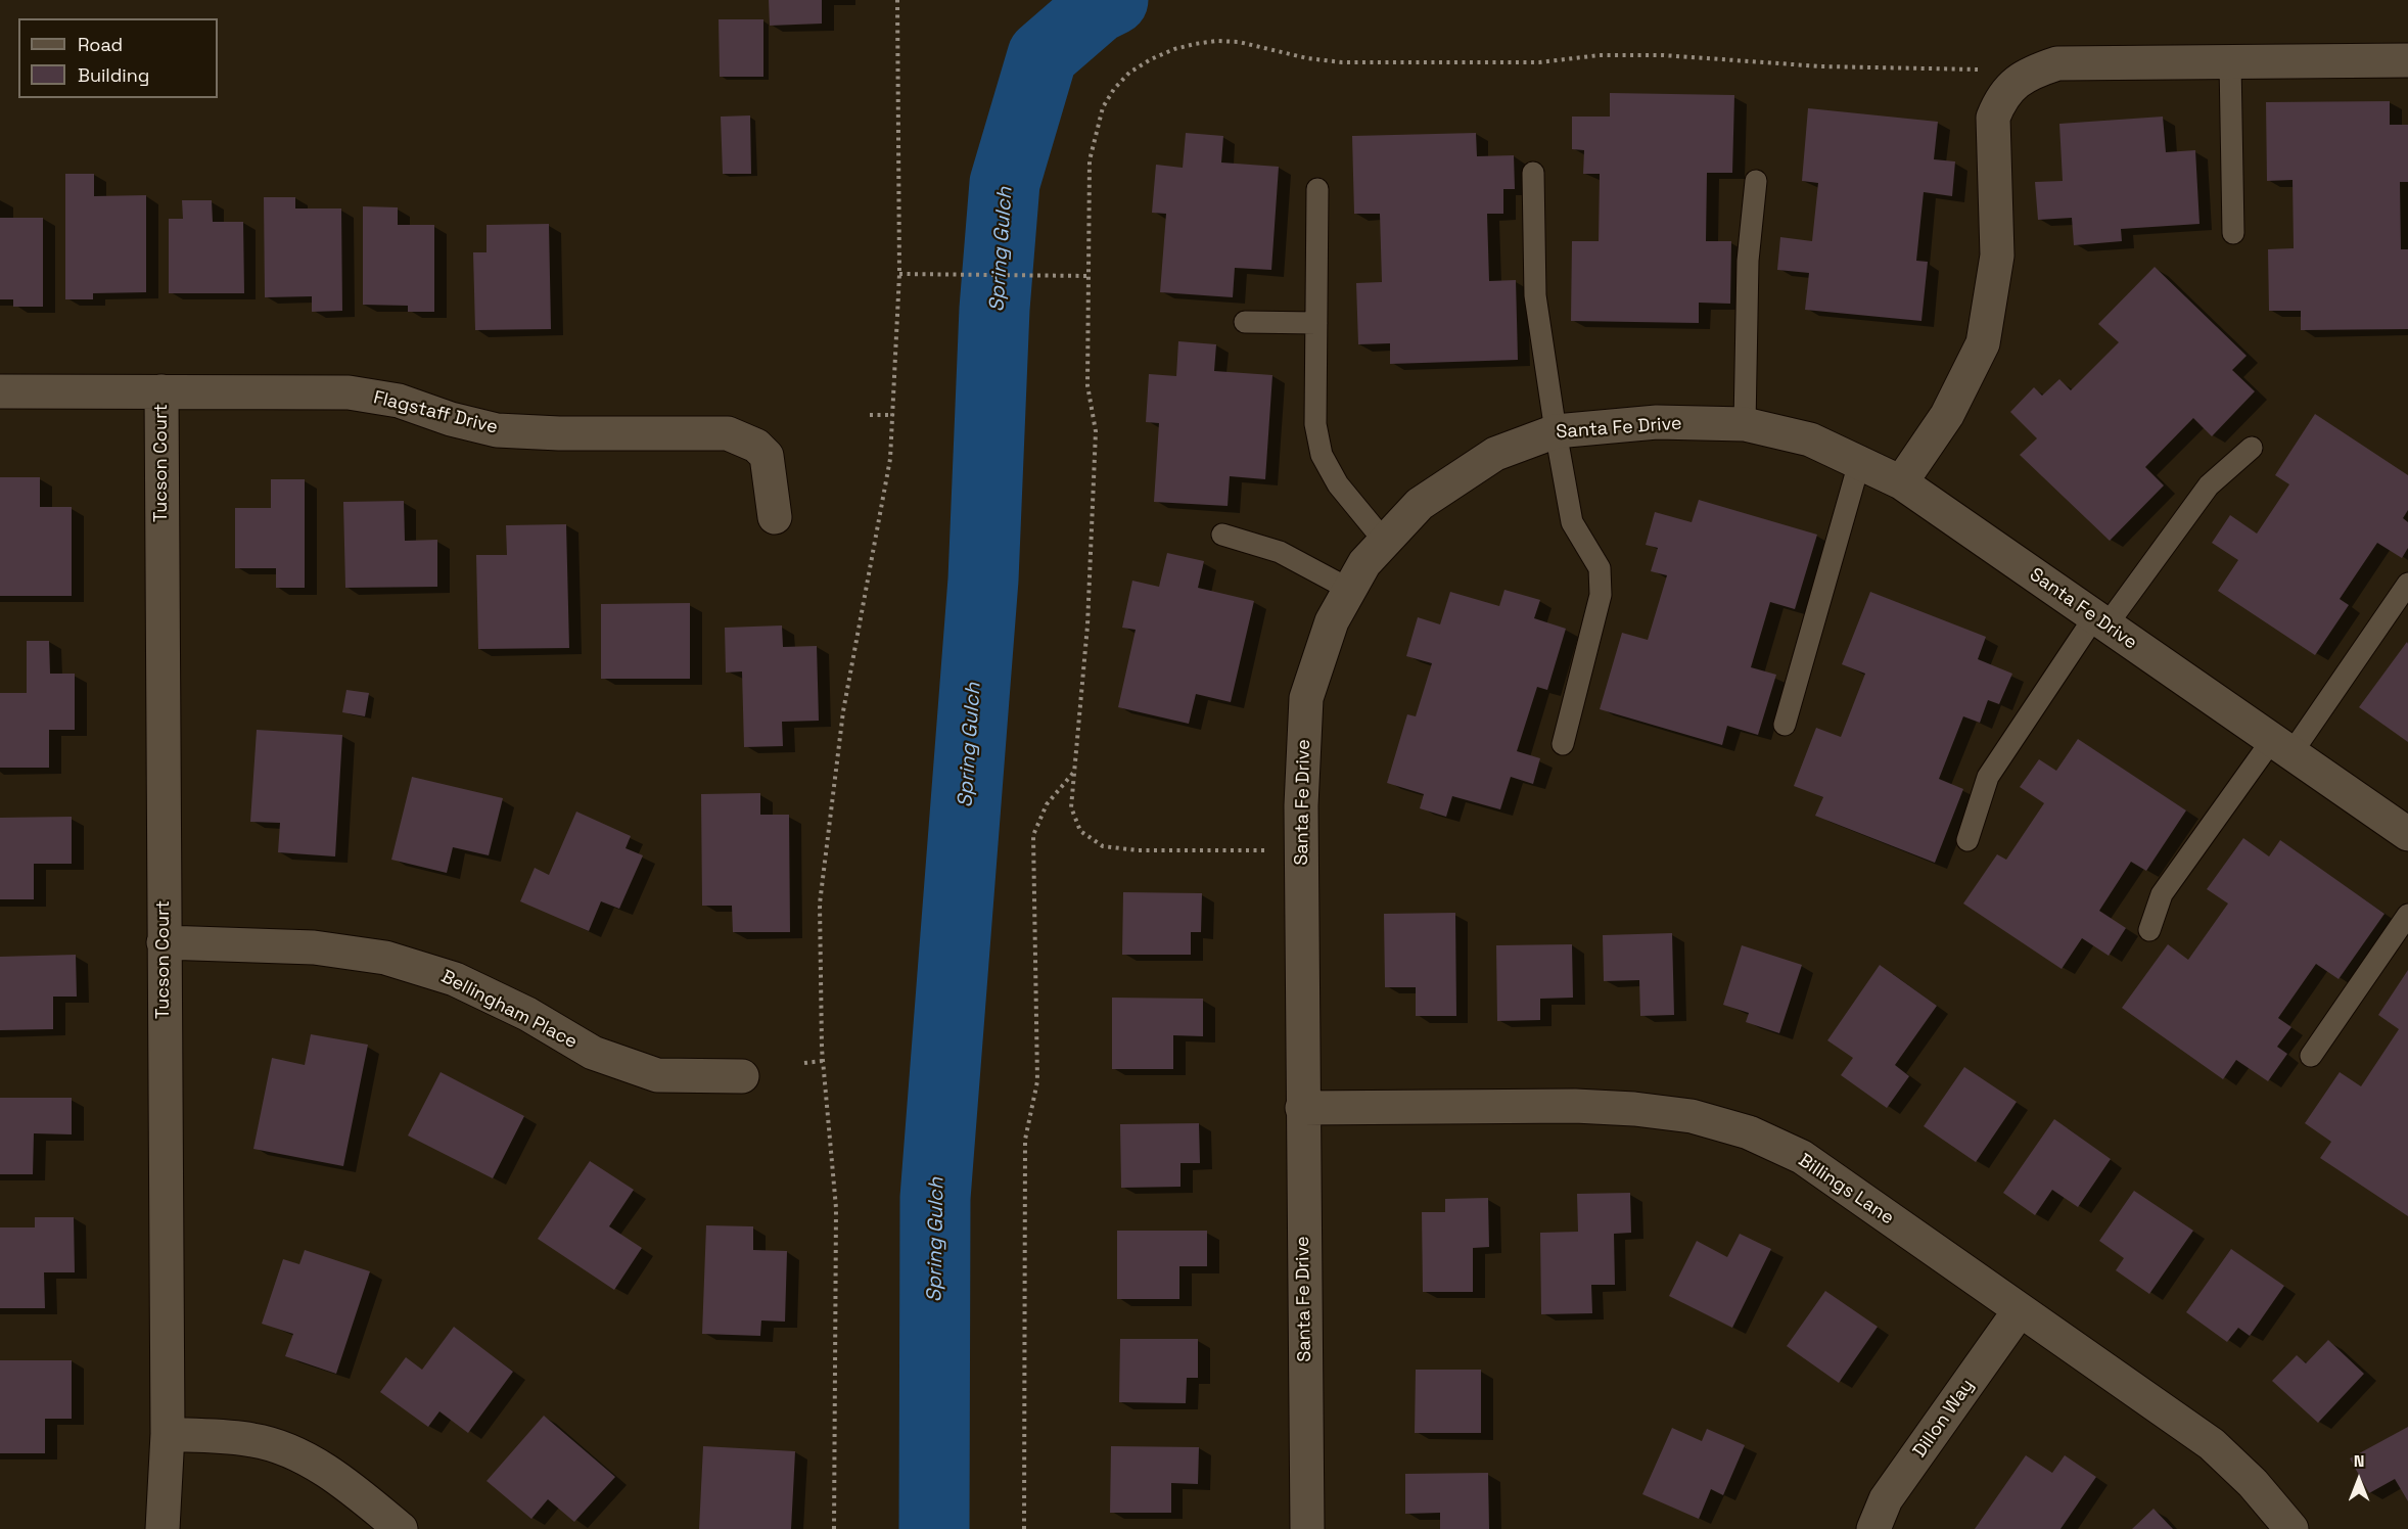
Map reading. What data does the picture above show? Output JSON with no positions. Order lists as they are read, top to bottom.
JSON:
{
  "streets": {
    "street": [
      "Flagstaff Drive",
      "Santa Fe Drive",
      "Tucson Court",
      "Bellingham Place",
      "Billings Lane",
      "Dillon Way"
    ]
  },
  "crossings": [
    ["Flagstaff Drive", "Tucson Court"],
    ["Santa Fe Drive", "Billings Lane"],
    ["Tucson Court", "Bellingham Place"],
    ["Billings Lane", "Dillon Way"]
  ],
  "water": ["Spring Gulch"],
  "legend": ["Road", "Building"],
  "north": "top"
}
